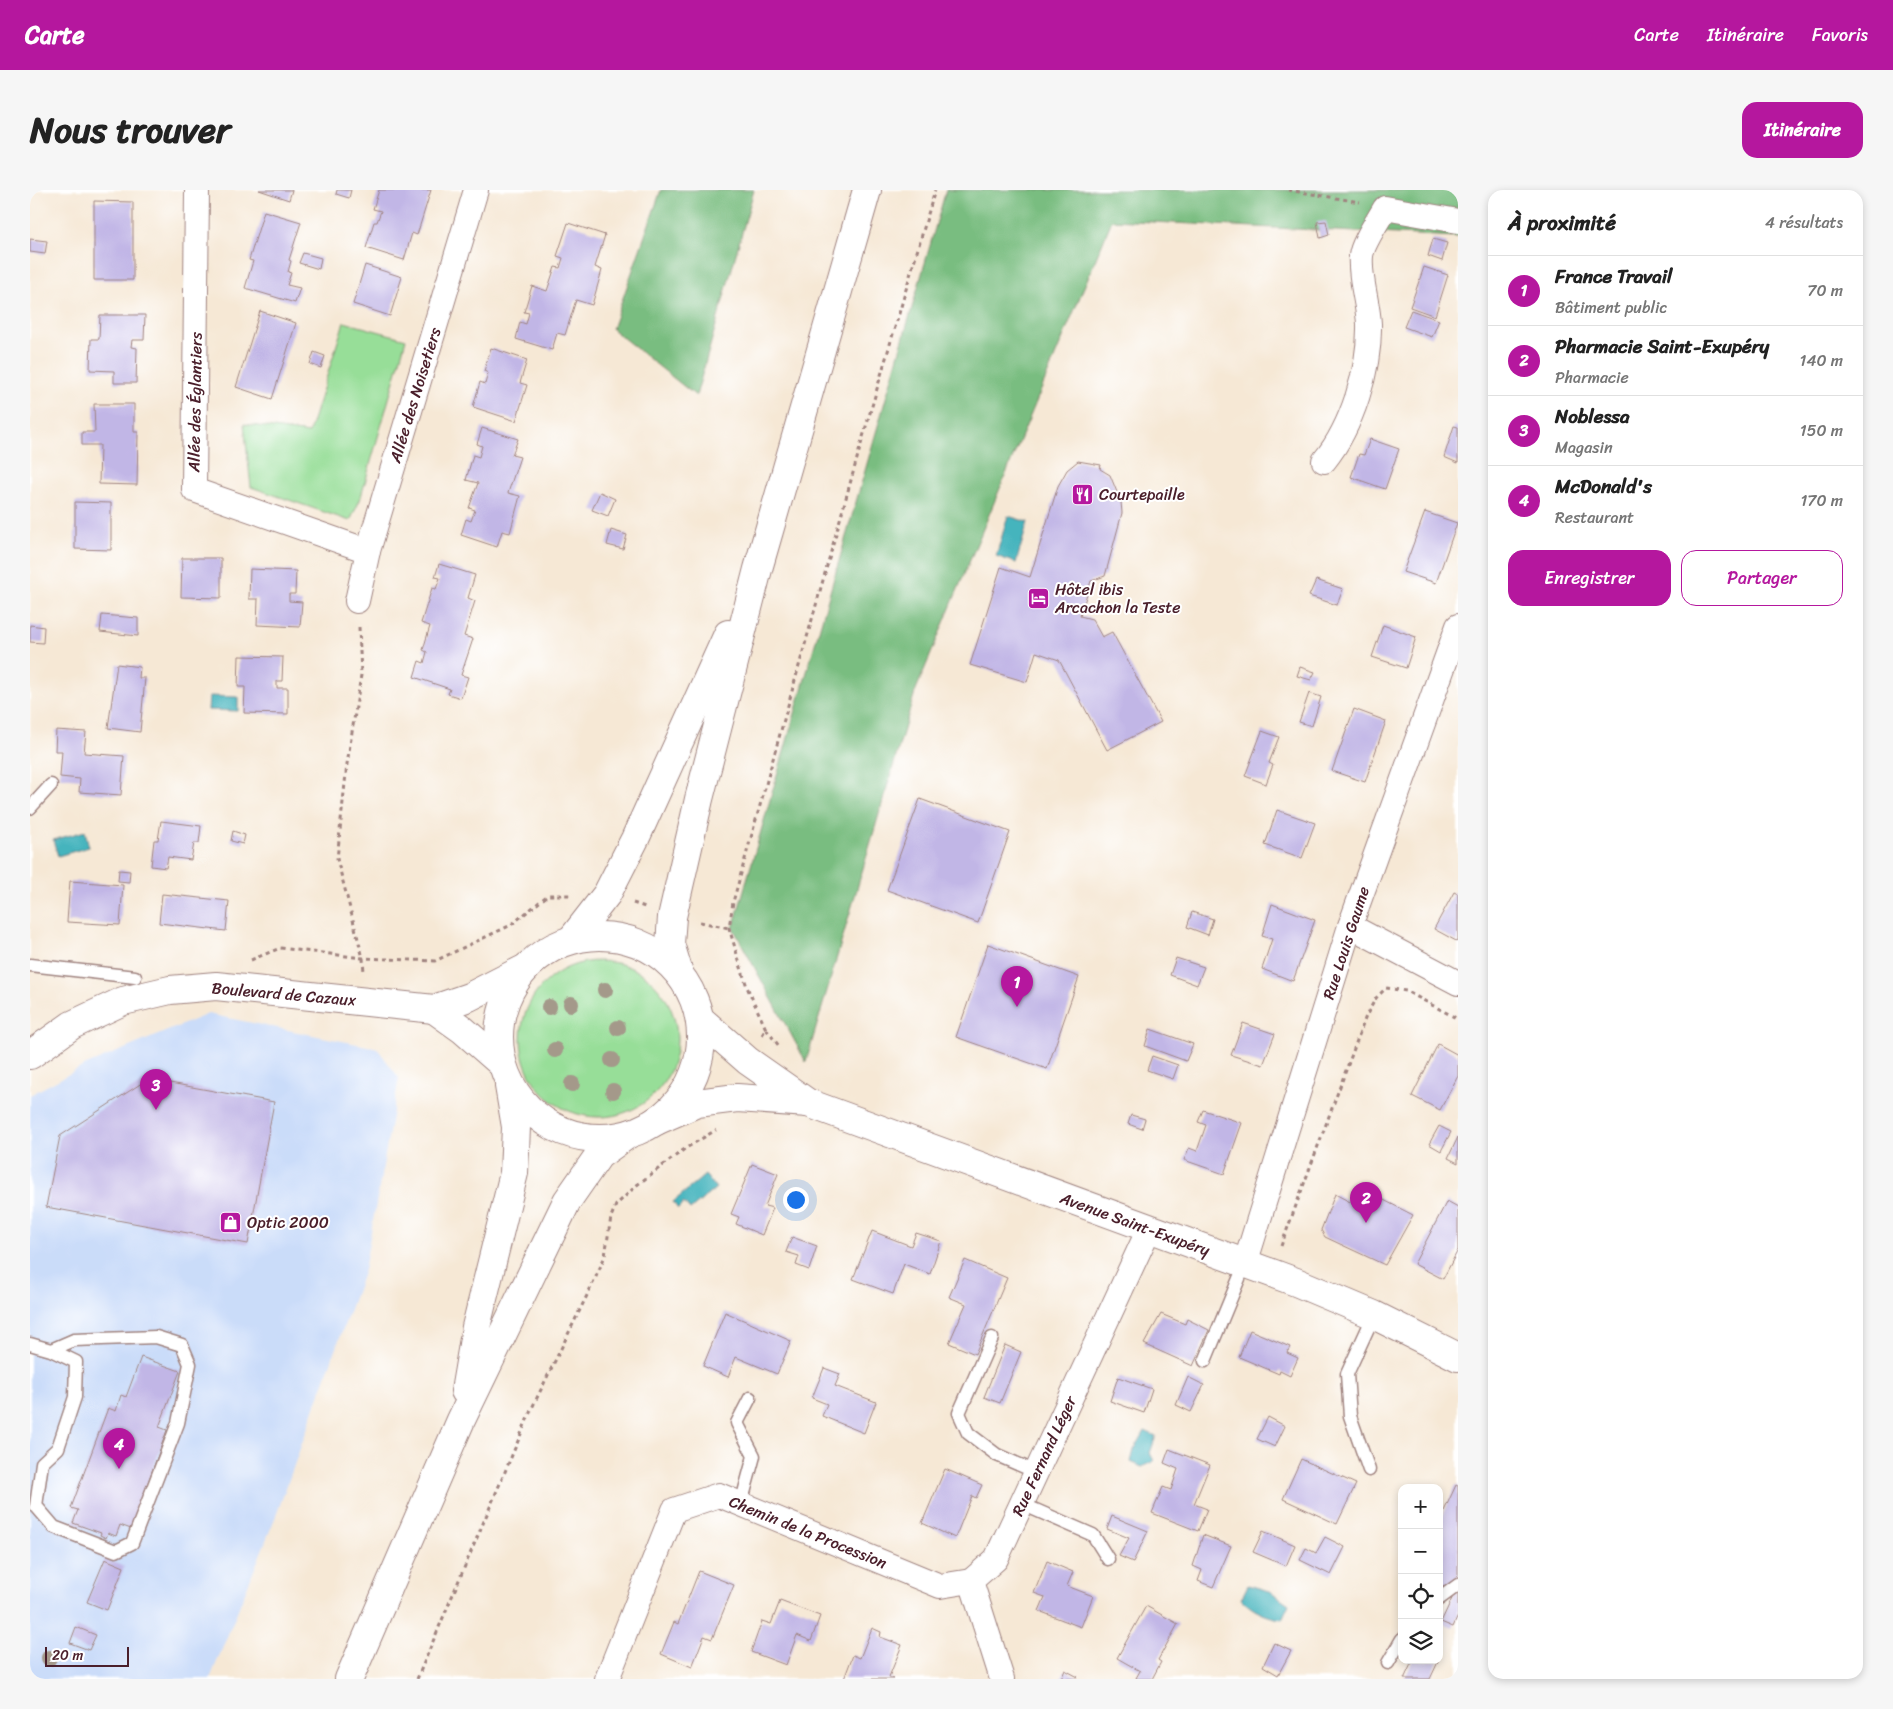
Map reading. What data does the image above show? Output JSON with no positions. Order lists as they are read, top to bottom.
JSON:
{
  "streets": {
    "main road": ["Boulevard de Cazaux", "Avenue Saint-Exupéry"],
    "street": [
      "Allée des Noisetiers",
      "Allée des Églantiers",
      "Rue Louis Gaume",
      "Rue Fernand Léger",
      "Chemin de la Procession"
    ]
  },
  "crossings": [
    ["Allée des Noisetiers", "Allée des Églantiers"],
    ["Rue Louis Gaume", "Avenue Saint-Exupéry"],
    ["Avenue Saint-Exupéry", "Rue Fernand Léger"],
    ["Rue Fernand Léger", "Chemin de la Procession"]
  ],
  "places": {
    "restaurant": ["Courtepaille"],
    "hotel": ["Hôtel ibis Arcachon la Teste"],
    "shop": ["Optic 2000"]
  },
  "scale_bar": "20 m",
  "page": {
    "header": "Carte",
    "nav": ["Carte", "Itinéraire", "Favoris"],
    "title": "Nous trouver",
    "buttons": [
      "Itinéraire",
      ["Enregistrer", "Partager"]
    ],
    "heading": ["À proximité", "4 résultats"],
    "list": [
      {
        "mark": "1",
        "name": "France Travail",
        "note": "Bâtiment public",
        "value": "70 m"
      },
      {
        "mark": "2",
        "name": "Pharmacie Saint-Exupéry",
        "note": "Pharmacie",
        "value": "140 m"
      },
      {
        "mark": "3",
        "name": "Noblessa",
        "note": "Magasin",
        "value": "150 m"
      },
      {
        "mark": "4",
        "name": "McDonald's",
        "note": "Restaurant",
        "value": "170 m"
      }
    ],
    "pins": [
      "1",
      "3",
      "2",
      "4"
    ],
    "map_buttons": ["+", "−"],
    "scale": "20 m"
  }
}
